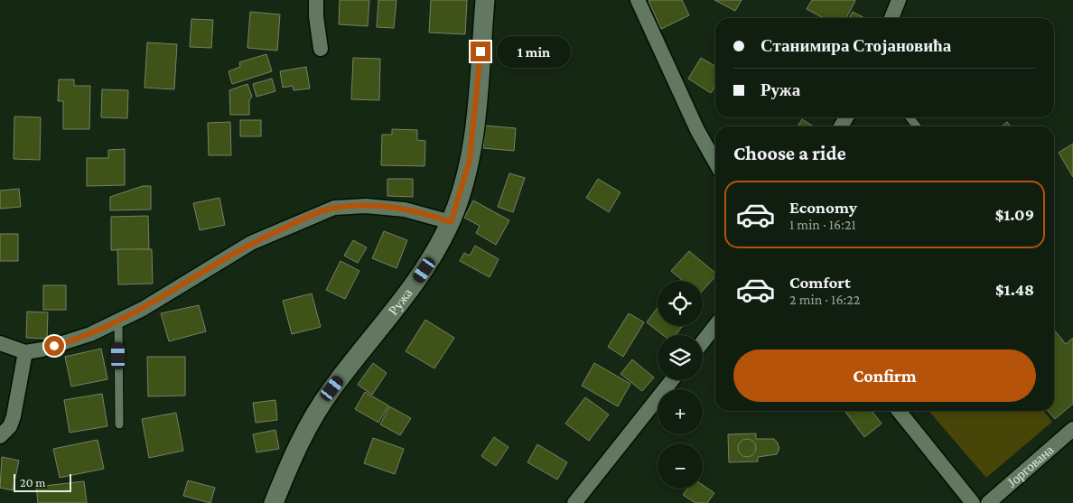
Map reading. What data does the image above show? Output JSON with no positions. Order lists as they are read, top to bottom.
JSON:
{
  "streets": {
    "street": ["Ружа", "Јоргована"]
  },
  "scale_bar": "20 m",
  "page": {
    "banner": ["Станимира Стојановића", "Ружа"],
    "bubble": "1 min",
    "heading": "Choose a ride",
    "list": [
      {
        "name": "Economy",
        "note": "1 min · 16:21",
        "value": "$1.09"
      },
      {
        "name": "Comfort",
        "note": "2 min · 16:22",
        "value": "$1.48"
      }
    ],
    "map_buttons": ["+", "−"],
    "buttons": "Confirm",
    "scale": "20 m"
  }
}
